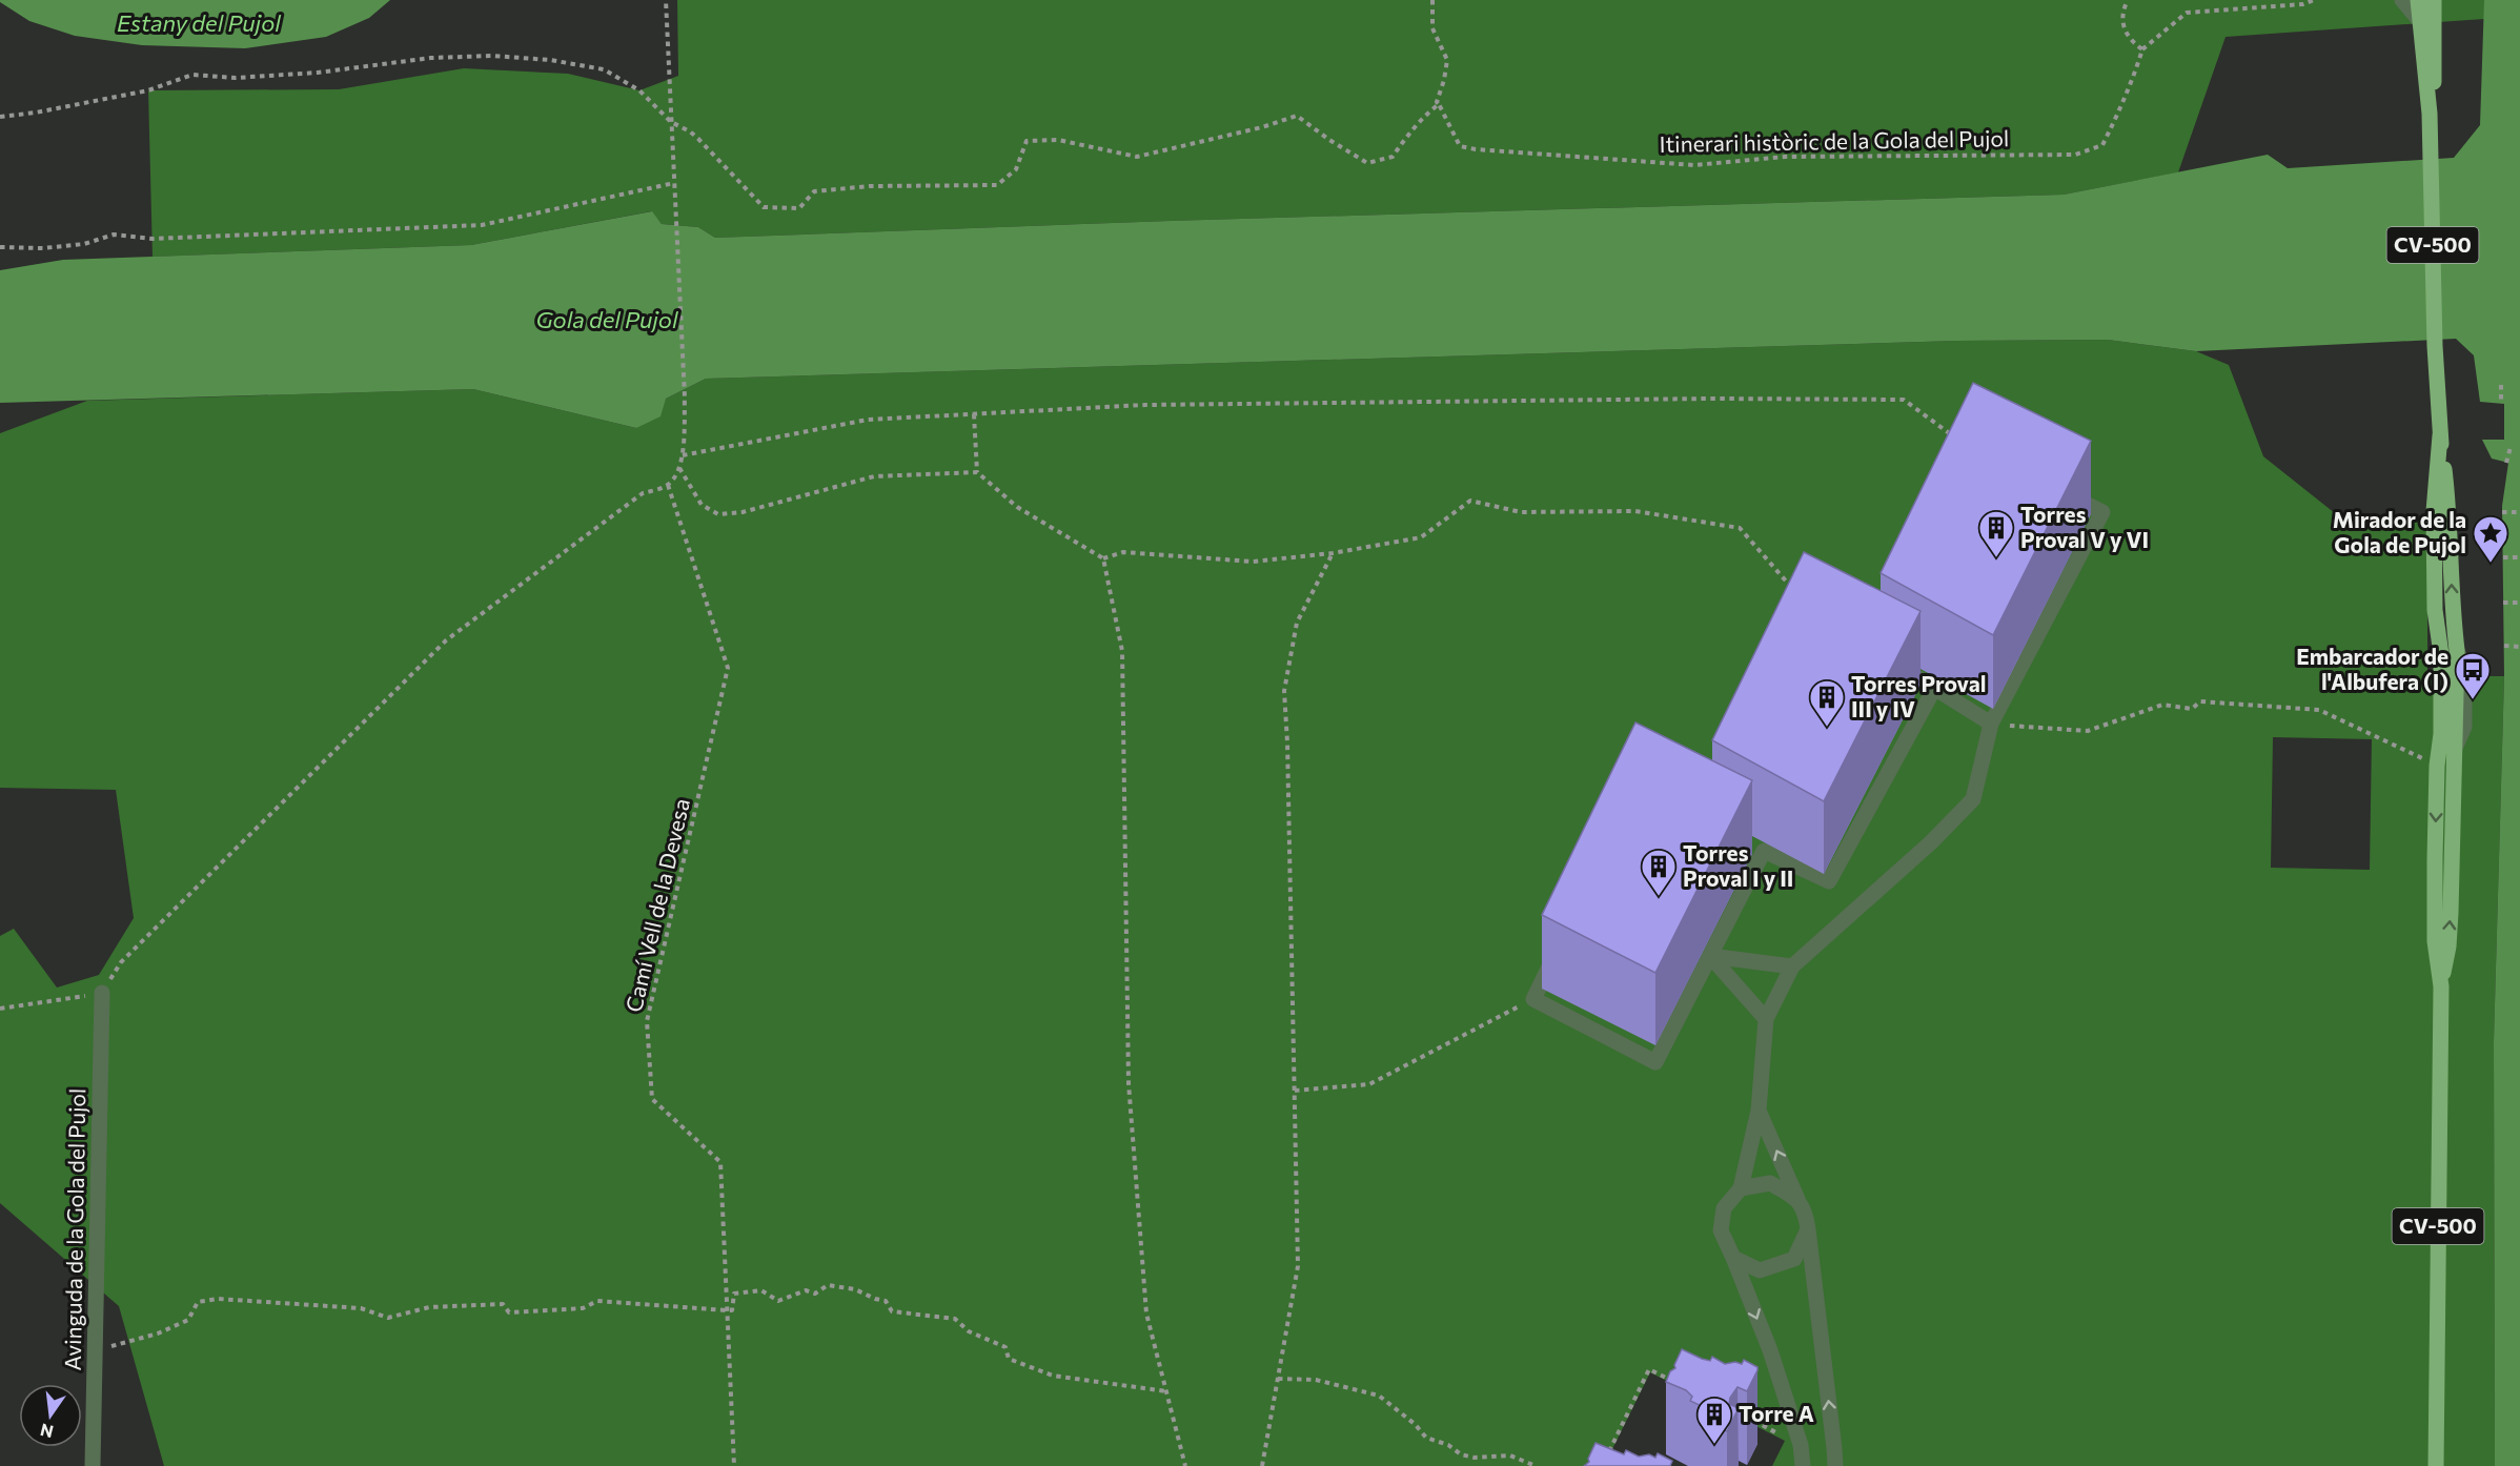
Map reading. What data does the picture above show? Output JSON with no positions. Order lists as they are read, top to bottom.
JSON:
{
  "streets": {
    "main road": ["CV-500"],
    "street": ["Avinguda de la Gola del Pujol"],
    "path": ["Itinerari històric de la Gola del Pujol", "Camí Vell de la Devesa"]
  },
  "water": ["Estany del Pujol", "Gola del Pujol"],
  "places": {
    "building": [
      "Torres Proval V y VI",
      "Torres Proval III y IV",
      "Torres Proval I y II",
      "Torre A"
    ],
    "place": ["Mirador de la Gola de Pujol"],
    "bus stop": ["Embarcador de l'Albufera (I)"]
  },
  "north": "bottom"
}
